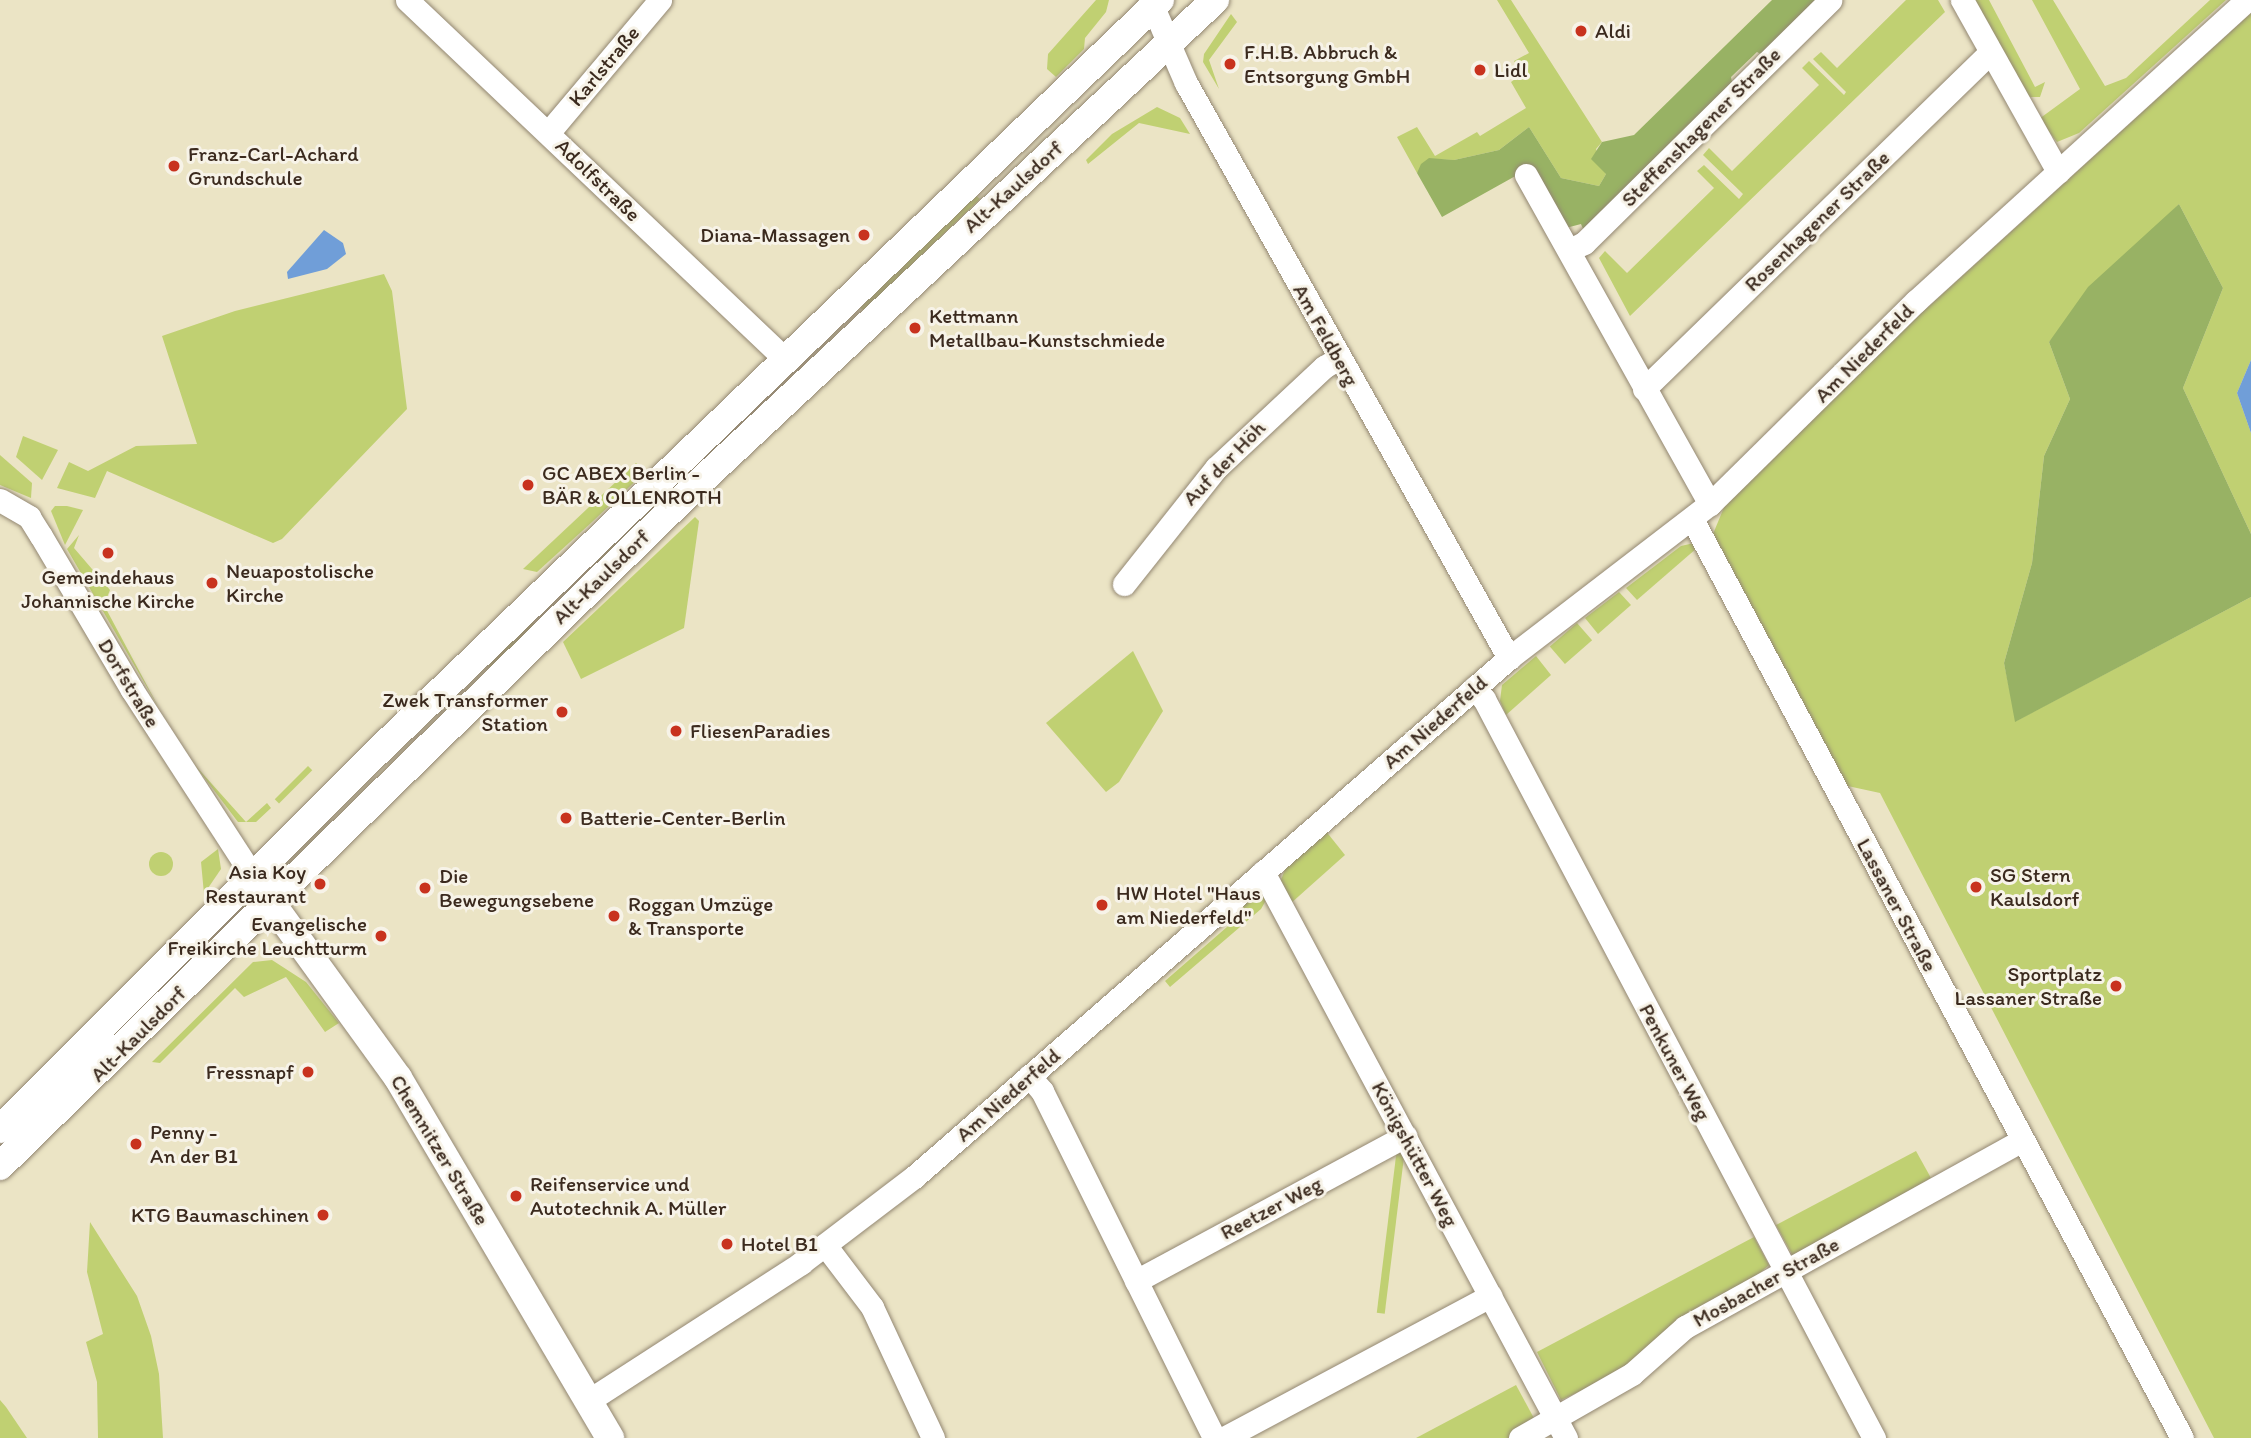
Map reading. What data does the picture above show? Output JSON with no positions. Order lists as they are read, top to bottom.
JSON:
{
  "streets": {
    "main road": ["Alt-Kaulsdorf", "Chemnitzer Straße"],
    "street": [
      "Karlstraße",
      "Steffenshagener Straße",
      "Adolfstraße",
      "Rosenhagener Straße",
      "Am Feldberg",
      "Am Niederfeld",
      "Auf der Höh",
      "Dorfstraße",
      "Lassaner Straße",
      "Penkuner Weg",
      "Königshütter Weg",
      "Reetzer Weg",
      "Mosbacher Straße"
    ]
  },
  "crossings": [
    ["Karlstraße", "Adolfstraße"],
    ["Adolfstraße", "Alt-Kaulsdorf"],
    ["Alt-Kaulsdorf", "Am Feldberg"],
    ["Alt-Kaulsdorf", "Dorfstraße"],
    ["Alt-Kaulsdorf", "Chemnitzer Straße"],
    ["Am Feldberg", "Am Niederfeld"],
    ["Am Feldberg", "Auf der Höh"],
    ["Am Niederfeld", "Lassaner Straße"],
    ["Am Niederfeld", "Penkuner Weg"],
    ["Am Niederfeld", "Chemnitzer Straße"],
    ["Am Niederfeld", "Königshütter Weg"],
    ["Dorfstraße", "Chemnitzer Straße"],
    ["Lassaner Straße", "Mosbacher Straße"],
    ["Penkuner Weg", "Mosbacher Straße"],
    ["Königshütter Weg", "Reetzer Weg"],
    ["Königshütter Weg", "Mosbacher Straße"]
  ],
  "places": [
    "Aldi",
    "F.H.B. Abbruch & Entsorgung GmbH",
    "Lidl",
    "Franz-Carl-Achard Grundschule",
    "Diana-Massagen",
    "Kettmann Metallbau-Kunstschmiede",
    "GC ABEX Berlin - BÄR & OLLENROTH",
    "Gemeindehaus Johannische Kirche",
    "Neuapostolische Kirche",
    "Zwek Transformer Station",
    "FliesenParadies",
    "Batterie-Center-Berlin",
    "Asia Koy Restaurant",
    "SG Stern Kaulsdorf",
    "Die Bewegungsebene",
    "HW Hotel \"Haus am Niederfeld\"",
    "Roggan Umzüge & Transporte",
    "Evangelische Freikirche Leuchtturm",
    "Sportplatz Lassaner Straße",
    "Fressnapf",
    "Penny - An der B1",
    "Reifenservice und Autotechnik A. Müller",
    "KTG Baumaschinen",
    "Hotel B1"
  ]
}
